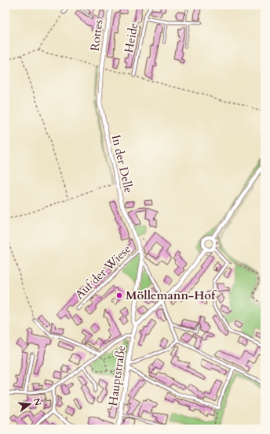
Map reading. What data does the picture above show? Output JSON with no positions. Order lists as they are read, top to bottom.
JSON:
{
  "streets": {
    "street": [
      "Rottes",
      "Heide",
      "In der Delle",
      "Auf der Wiese",
      "Hauptstraße"
    ]
  },
  "crossings": [
    ["Rottes", "In der Delle"],
    ["In der Delle", "Auf der Wiese"],
    ["In der Delle", "Hauptstraße"]
  ],
  "places": ["Möllemann-Hof"],
  "north": "right"
}
